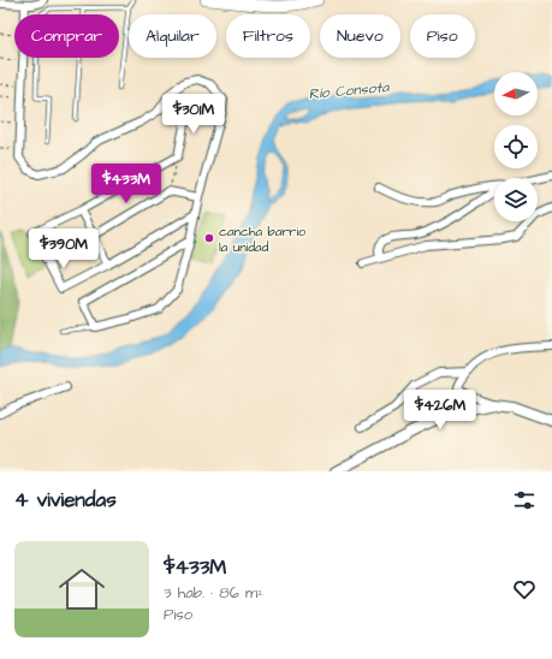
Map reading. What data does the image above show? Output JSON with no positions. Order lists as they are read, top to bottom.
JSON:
{
  "water": ["Río Consota"],
  "places": ["cancha barrio la unidad"],
  "north": "left",
  "page": {
    "chip": [
      "Comprar",
      "Alquilar",
      "Filtros",
      "Nuevo",
      "Piso"
    ],
    "price": [
      "$301M",
      "$433M",
      "$390M",
      "$426M"
    ],
    "heading": "4 viviendas",
    "list": [
      {
        "name": "$433M",
        "note": "3 hab. · 86 m² · Piso"
      }
    ]
  }
}
